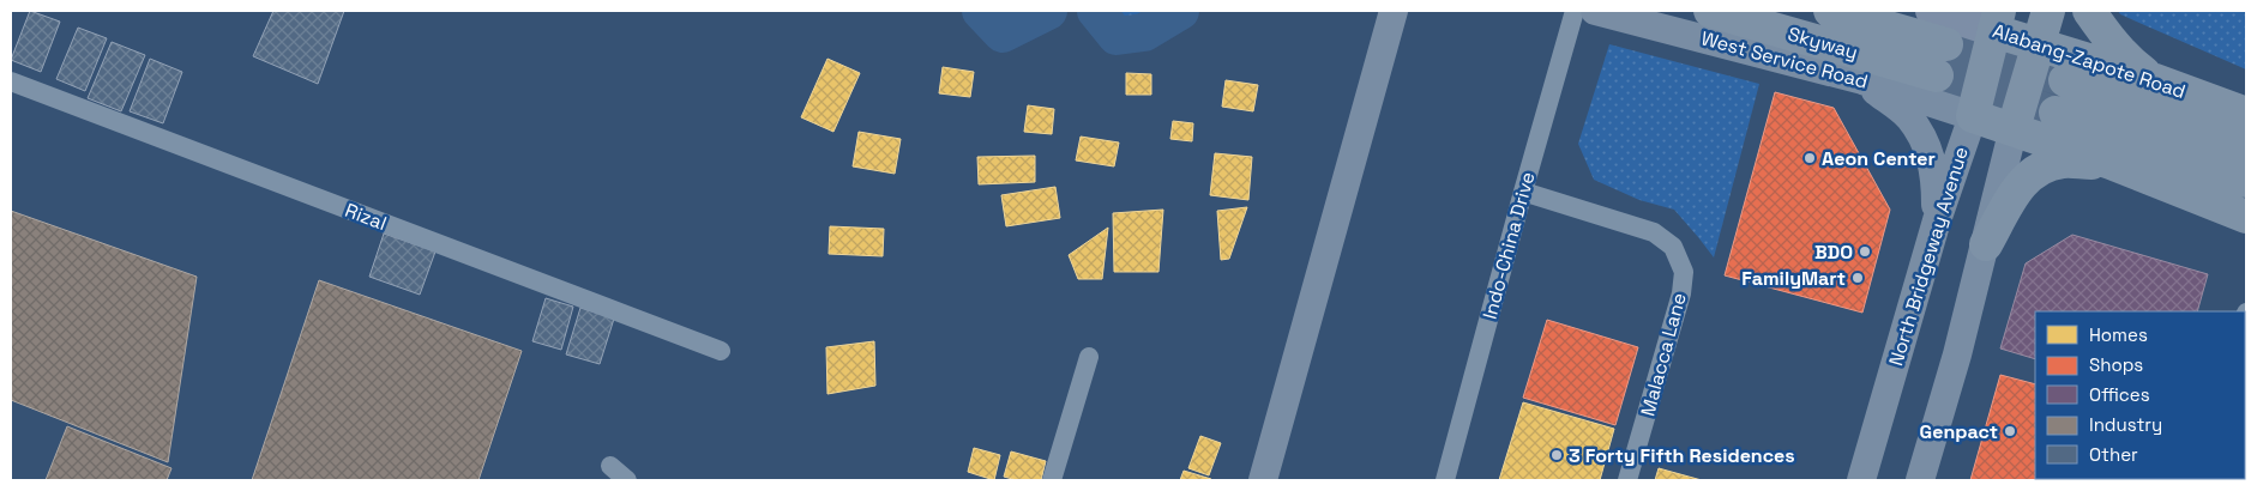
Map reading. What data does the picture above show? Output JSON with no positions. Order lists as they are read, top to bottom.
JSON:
{
  "streets": {
    "highway": ["Skyway", "Alabang-Zapote Road", "North Bridgeway Avenue"],
    "main road": ["West Service Road"],
    "street": ["Rizal", "Indo-China Drive", "Malacca Lane"]
  },
  "crossings": [
    ["West Service Road", "North Bridgeway Avenue"],
    ["Alabang-Zapote Road", "North Bridgeway Avenue"],
    ["Indo-China Drive", "Malacca Lane"]
  ],
  "places": [
    "Aeon Center",
    "BDO",
    "FamilyMart",
    "Genpact",
    "3 Forty Fifth Residences"
  ],
  "legend": [
    "Homes",
    "Shops",
    "Offices",
    "Industry",
    "Other"
  ]
}
